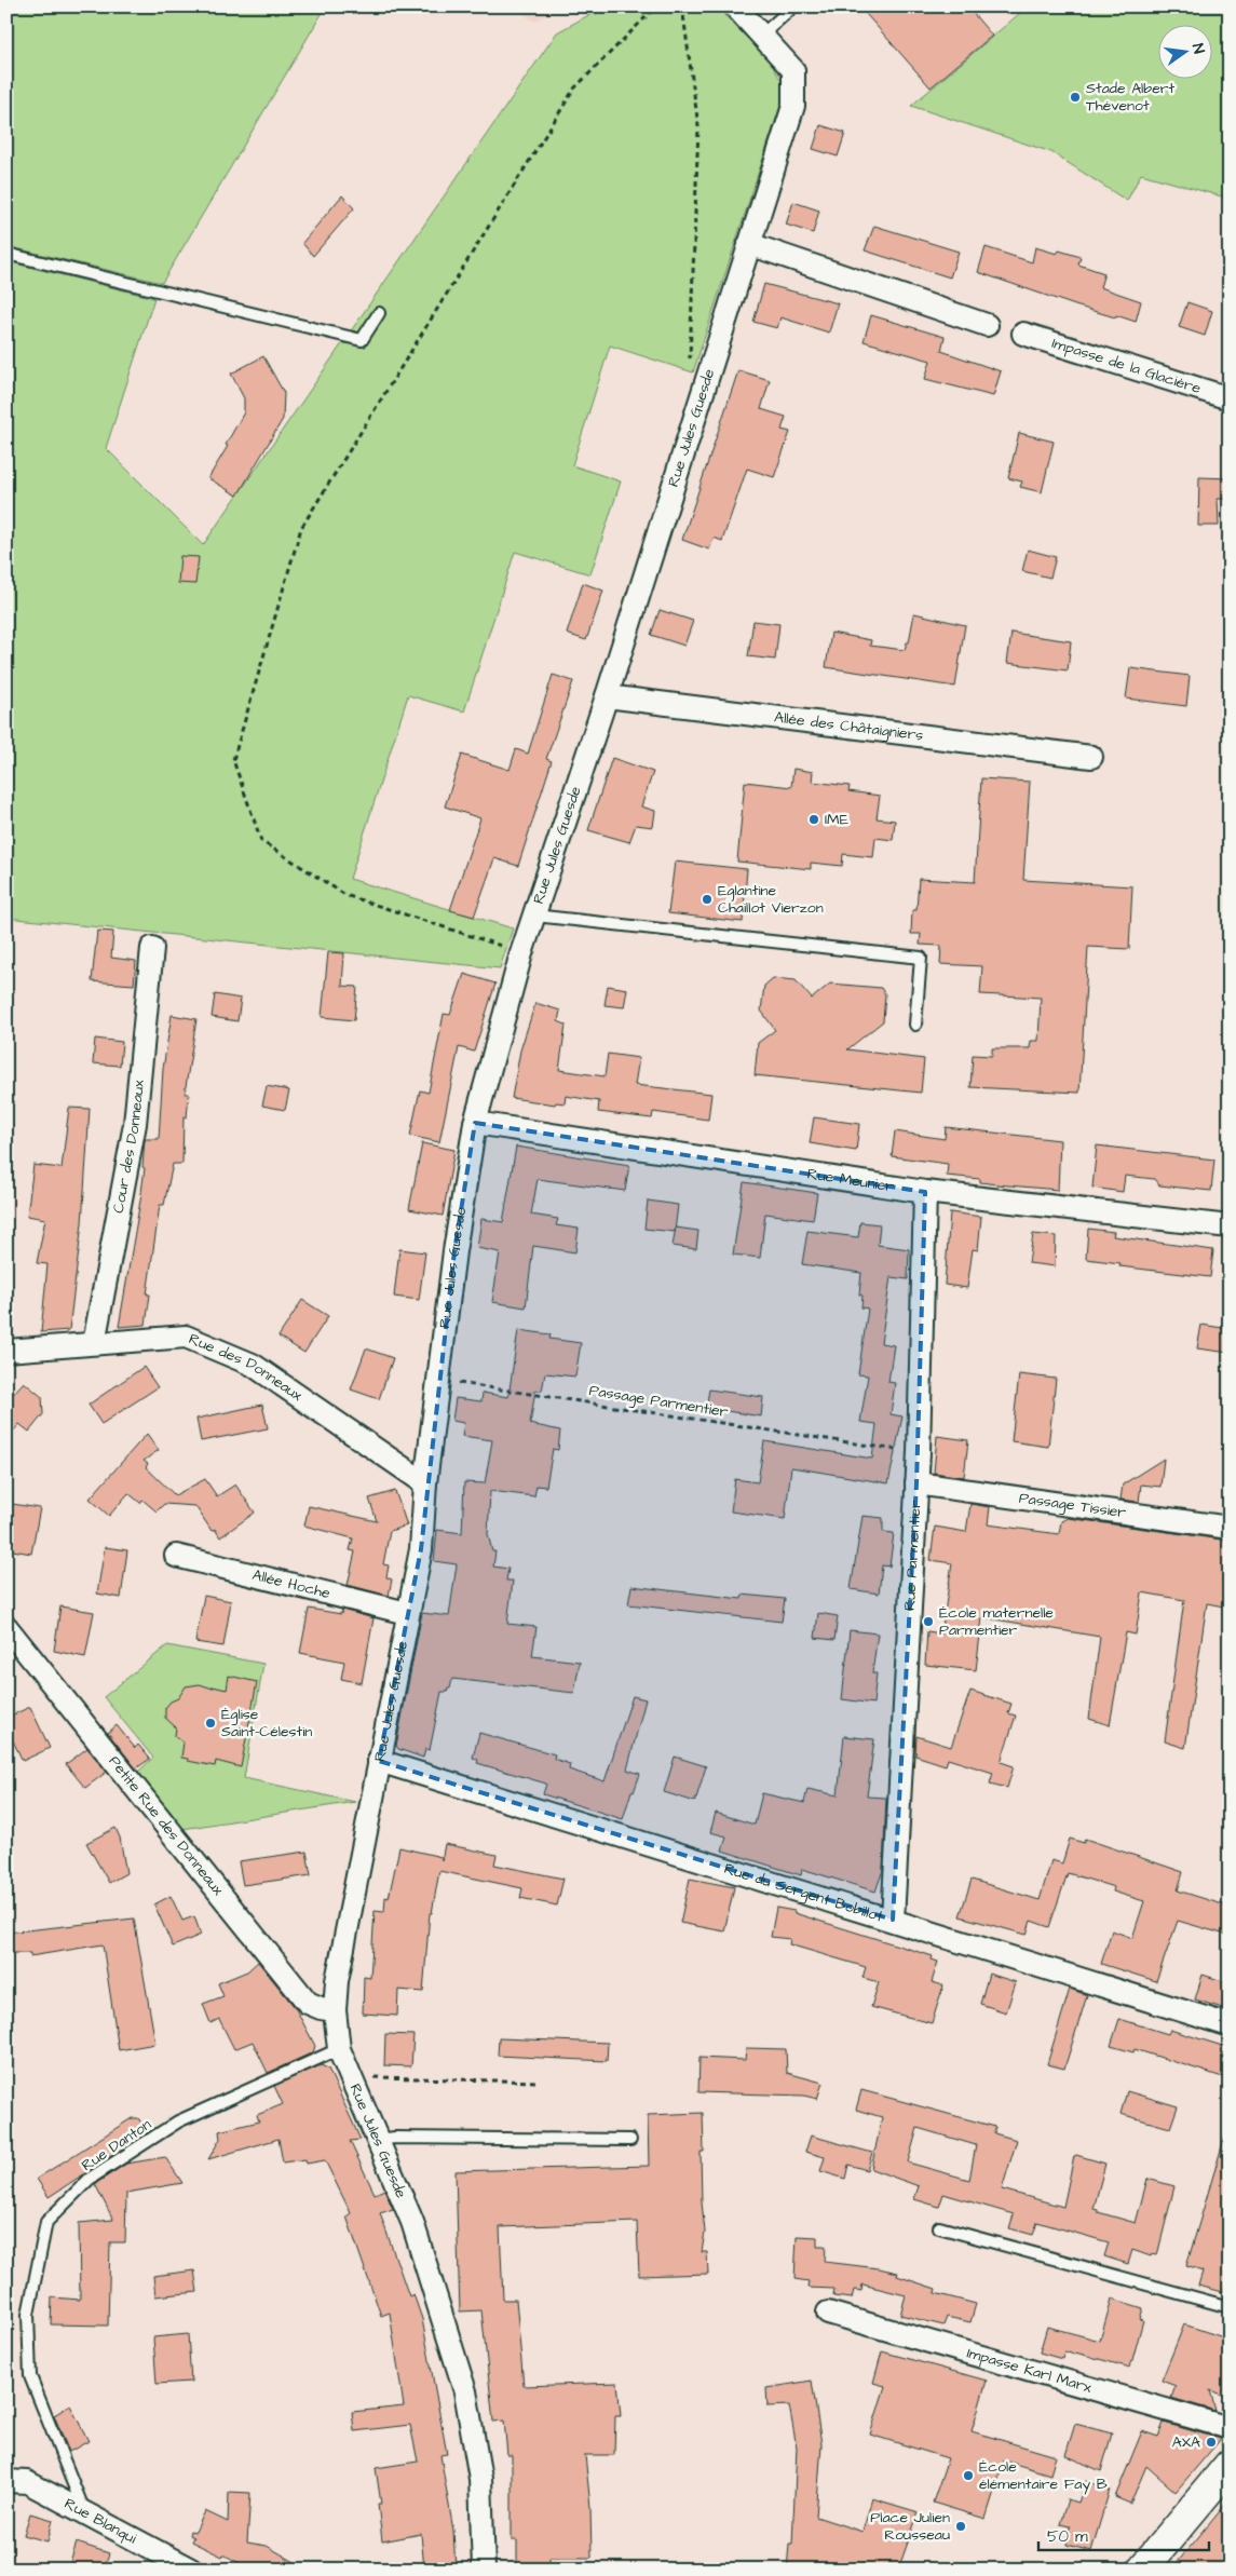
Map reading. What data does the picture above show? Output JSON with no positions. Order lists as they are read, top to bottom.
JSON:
{
  "streets": {
    "street": [
      "Impasse de la Glacière",
      "Rue Jules Guesde",
      "Allée des Châtaigniers",
      "Cour des Donneaux",
      "Rue Meunier",
      "Rue des Donneaux",
      "Passage Tissier",
      "Rue Parmentier",
      "Allée Hoche",
      "Petite Rue des Donneaux",
      "Rue du Sergent Bobillot",
      "Impasse Karl Marx",
      "Rue Blanqui"
    ],
    "lane": ["Rue Danton"],
    "path": ["Passage Parmentier"]
  },
  "crossings": [
    ["Rue Jules Guesde", "Allée des Châtaigniers"],
    ["Rue Jules Guesde", "Rue Meunier"],
    ["Rue Jules Guesde", "Rue des Donneaux"],
    ["Rue Jules Guesde", "Passage Parmentier"],
    ["Rue Jules Guesde", "Allée Hoche"],
    ["Rue Jules Guesde", "Petite Rue des Donneaux"],
    ["Rue Jules Guesde", "Rue du Sergent Bobillot"],
    ["Rue Jules Guesde", "Rue Danton"],
    ["Cour des Donneaux", "Rue des Donneaux"],
    ["Rue Meunier", "Rue Parmentier"],
    ["Passage Tissier", "Rue Parmentier"],
    ["Rue Parmentier", "Rue du Sergent Bobillot"],
    ["Rue Danton", "Rue Blanqui"]
  ],
  "places": [
    "Stade Albert Thévenot",
    "IME",
    "Eglantine Chaillot Vierzon",
    "École maternelle Parmentier",
    "Église Saint-Célestin",
    "AXA",
    "École élémentaire Fay B",
    "Place Julien Rousseau"
  ],
  "scale_bar": "50 m",
  "north": "right"
}
